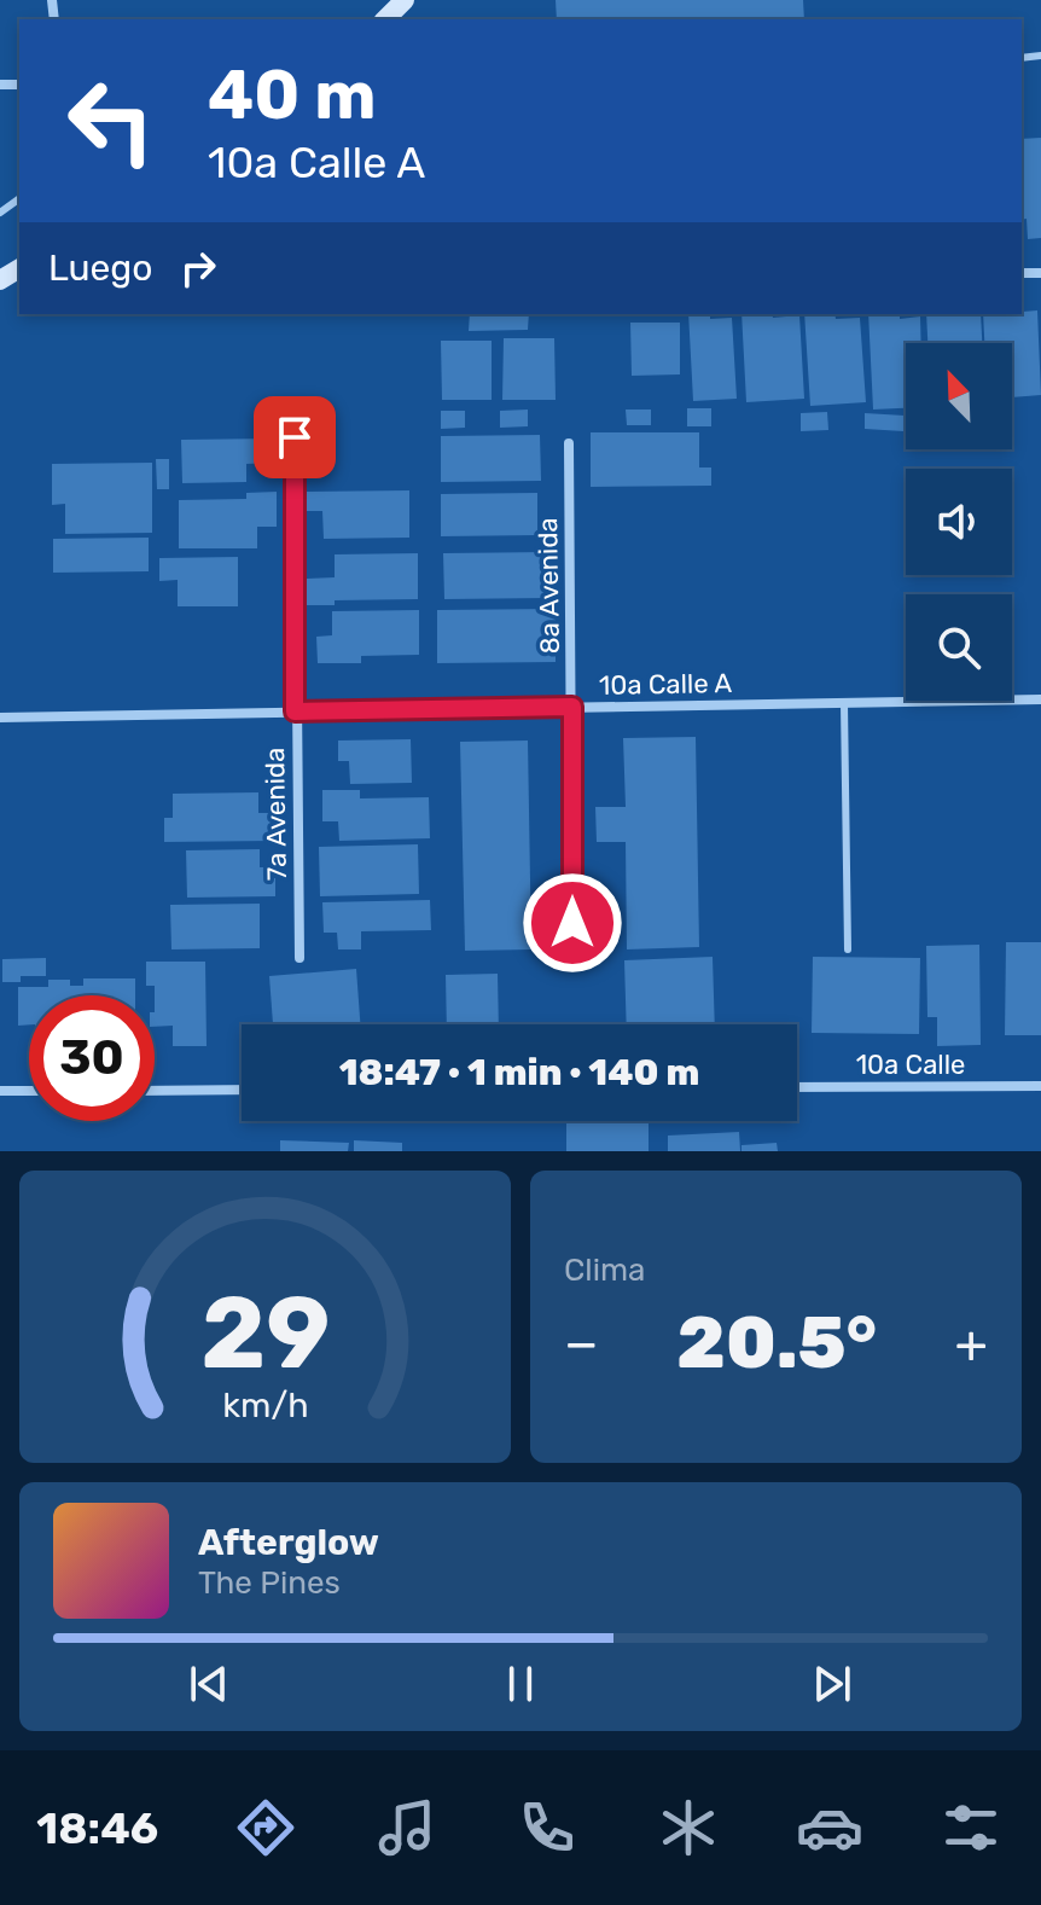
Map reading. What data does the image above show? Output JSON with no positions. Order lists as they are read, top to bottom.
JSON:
{
  "streets": {
    "street": [
      "8a Avenida",
      "10a Calle A",
      "7a Avenida",
      "10a Calle"
    ]
  },
  "crossings": [
    ["8a Avenida", "10a Calle A"],
    ["10a Calle A", "7a Avenida"]
  ],
  "north": "top left",
  "page": {
    "turn": ["40 m", "10a Calle A"],
    "then": "Luego",
    "limit": "30",
    "trip": "18:47 · 1 min · 140 m",
    "tile": "Clima",
    "heat": ["−", "20.5°", "+"],
    "song": ["Afterglow", "The Pines"],
    "tabs": "18:46",
    "gauge": ["29", "km/h"]
  }
}
